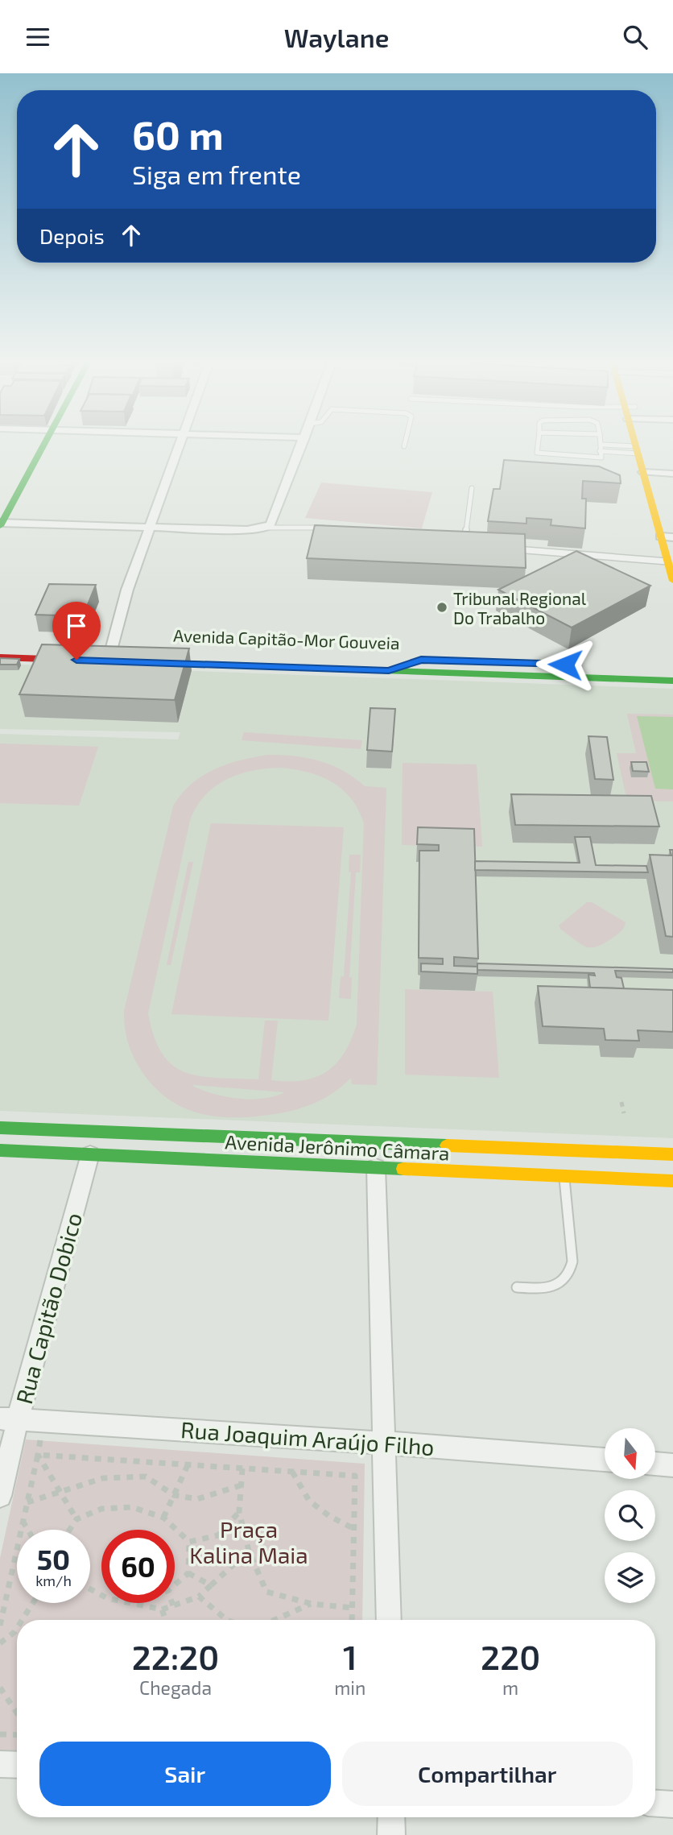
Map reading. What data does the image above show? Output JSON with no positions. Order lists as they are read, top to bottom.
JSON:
{
  "streets": {
    "main road": ["Avenida Capitão-Mor Gouveia", "Avenida Jerônimo Câmara"],
    "street": ["Rua Capitão Dobico", "Rua Joaquim Araújo Filho"]
  },
  "crossings": [
    ["Avenida Jerônimo Câmara", "Rua Capitão Dobico"],
    ["Rua Capitão Dobico", "Rua Joaquim Araújo Filho"]
  ],
  "parks": ["Praça Kalina Maia"],
  "places": ["Tribunal Regional Do Trabalho"],
  "north": "bottom",
  "page": {
    "header": "Waylane",
    "turn": ["60 m", "Siga em frente"],
    "then": "Depois",
    "speed": "50 km/h",
    "limit": "60",
    "eta": [
      "22:20",
      "Chegada",
      "1",
      "min",
      "220",
      "m"
    ],
    "buttons": ["Sair", "Compartilhar"]
  }
}
